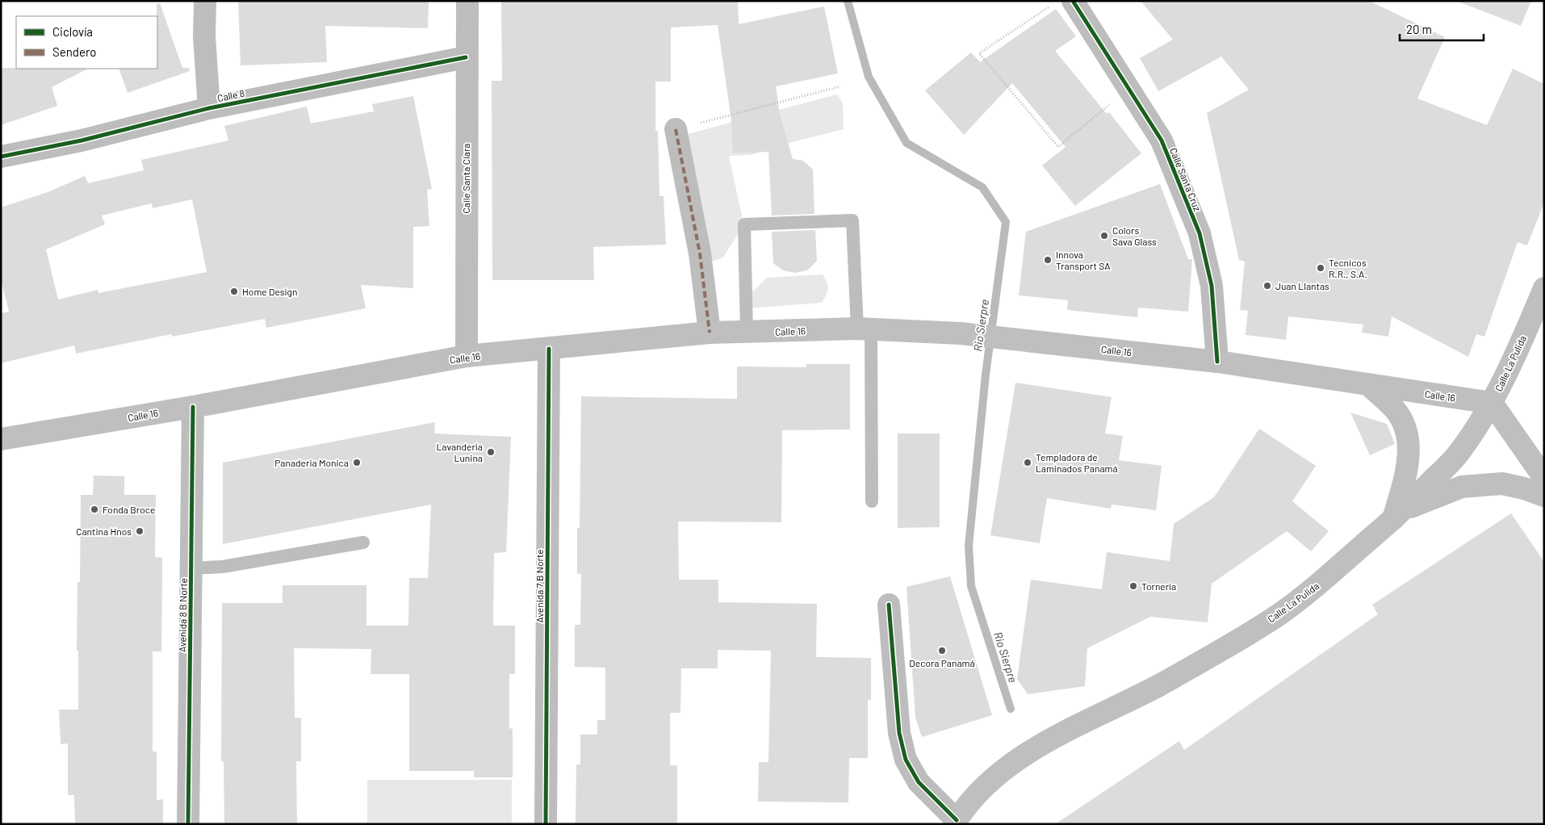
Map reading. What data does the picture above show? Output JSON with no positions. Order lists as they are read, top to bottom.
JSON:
{
  "streets": {
    "main road": ["Calle 16", "Calle La Pulida"],
    "street": [
      "Calle 8",
      "Calle Santa Clara",
      "Calle Santa Cruz",
      "Avenida 7 B Norte",
      "Avenida 8 B Norte"
    ]
  },
  "crossings": [
    ["Calle 8", "Calle Santa Clara"],
    ["Calle Santa Clara", "Calle 16"],
    ["Calle Santa Cruz", "Calle 16"],
    ["Calle 16", "Calle La Pulida"],
    ["Calle 16", "Avenida 7 B Norte"],
    ["Calle 16", "Avenida 8 B Norte"]
  ],
  "water": ["Rio Sierpre"],
  "places": [
    "Colors Sava Glass",
    "Innova Transport SA",
    "Tecnicos R.R., S.A.",
    "Juan Llantas",
    "Home Design",
    "Lavanderia Lunina",
    "Panaderia Monica",
    "Templadora de Laminados Panamá",
    "Fonda Broce",
    "Cantina Hnos",
    "Torneria",
    "Decora Panamá"
  ],
  "legend": ["Ciclovía", "Sendero"],
  "scale_bar": "20 m"
}
